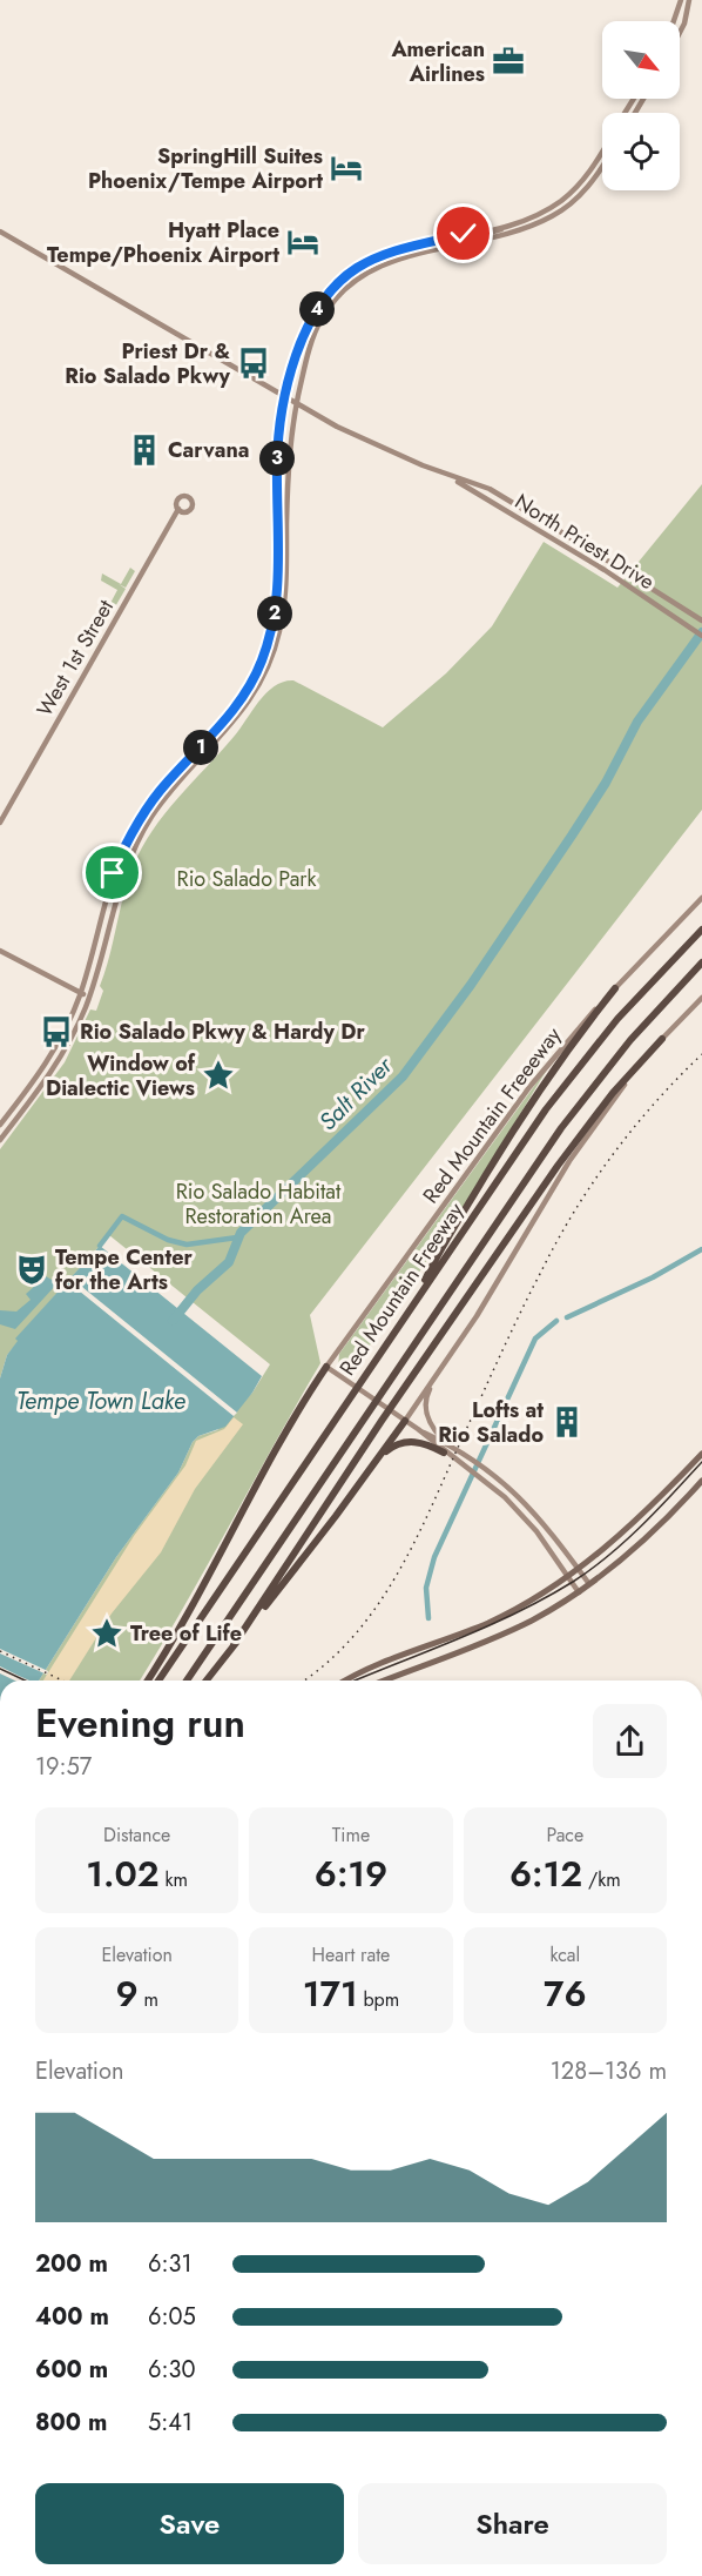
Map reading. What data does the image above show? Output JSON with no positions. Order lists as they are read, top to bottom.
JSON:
{
  "streets": {
    "highway": ["Red Mountain Freeway"],
    "main road": ["North Priest Drive", "West 1st Street", "Red Mountain Freeeway"]
  },
  "water": ["Salt River", "Tempe Town Lake"],
  "parks": ["Rio Salado Park", "Rio Salado Habitat Restoration Area"],
  "places": {
    "office": ["American Airlines"],
    "hotel": ["SpringHill Suites Phoenix/Tempe Airport", "Hyatt Place Tempe/Phoenix Airport"],
    "bus stop": ["Priest Dr & Rio Salado Pkwy", "Rio Salado Pkwy & Hardy Dr"],
    "building": ["Carvana", "Lofts at Rio Salado"],
    "place": ["Window of Dialectic Views", "Tree of Life"],
    "theatre": ["Tempe Center for the Arts"]
  },
  "north": "bottom right",
  "page": {
    "pins": [
      "4",
      "3",
      "2",
      "1"
    ],
    "heading": ["Evening run", "19:57"],
    "stats": [
      ["Distance", "1.02 km"],
      ["Time", "6:19"],
      ["Pace", "6:12 /km"],
      ["Elevation", "9 m"],
      ["Heart rate", "171 bpm"],
      ["kcal", "76"]
    ],
    "chart": ["Elevation", "128–136 m"],
    "list": [
      {
        "name": "200 m",
        "note": "6:31"
      },
      {
        "name": "400 m",
        "note": "6:05"
      },
      {
        "name": "600 m",
        "note": "6:30"
      },
      {
        "name": "800 m",
        "note": "5:41"
      }
    ],
    "buttons": ["Save", "Share"]
  }
}
